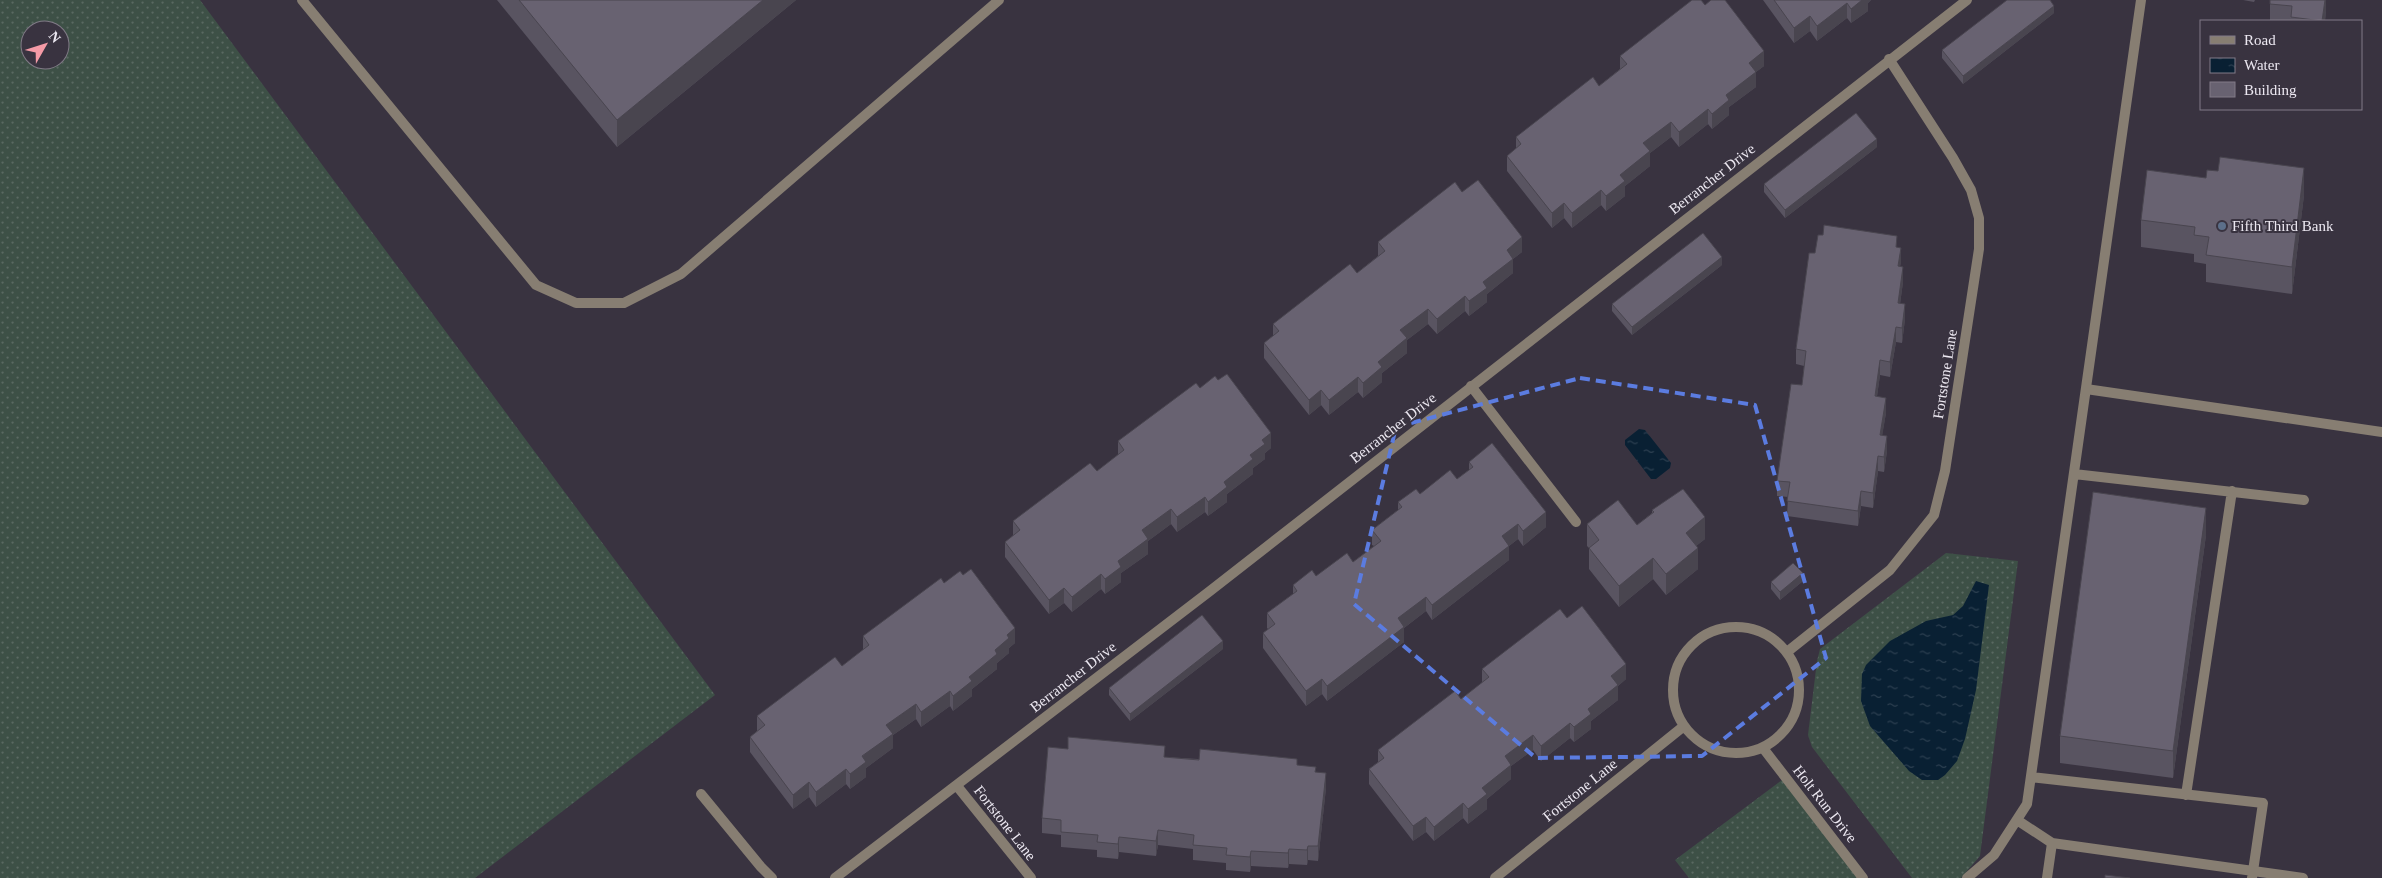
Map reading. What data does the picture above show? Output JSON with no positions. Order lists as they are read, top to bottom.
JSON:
{
  "streets": {
    "street": ["Berrancher Drive", "Fortstone Lane", "Holt Run Drive"]
  },
  "crossings": [
    ["Berrancher Drive", "Fortstone Lane"],
    ["Fortstone Lane", "Holt Run Drive"]
  ],
  "places": ["Fifth Third Bank"],
  "legend": ["Road", "Water", "Building"],
  "north": "top right"
}
